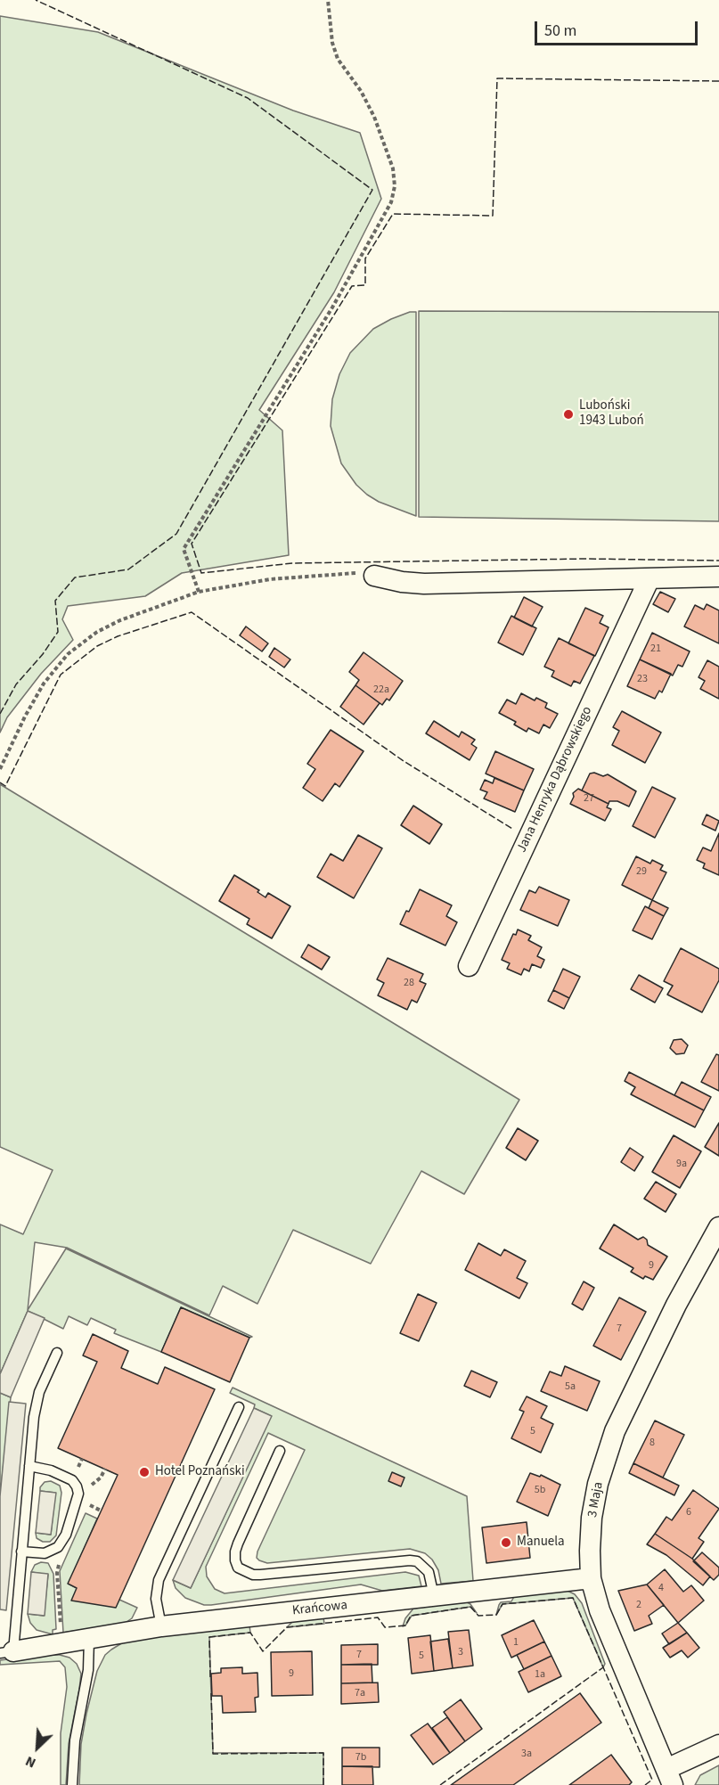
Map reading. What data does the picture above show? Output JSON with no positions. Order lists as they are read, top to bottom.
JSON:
{
  "streets": {
    "street": ["Jana Henryka Dąbrowskiego", "3 Maja", "Krańcowa"]
  },
  "crossings": [
    ["3 Maja", "Krańcowa"]
  ],
  "places": ["Luboński 1943 Luboń", "Hotel Poznański", "Manuela"],
  "house_numbers": [
    "21",
    "23",
    "22a",
    "27",
    "29",
    "28",
    "9a",
    "9",
    "7",
    "5a",
    "5",
    "8",
    "5b",
    "6",
    "4",
    "2",
    "1",
    "3",
    "7",
    "5",
    "9",
    "1a",
    "7a",
    "3a",
    "7b"
  ],
  "scale_bar": "50 m",
  "north": "bottom left"
}
